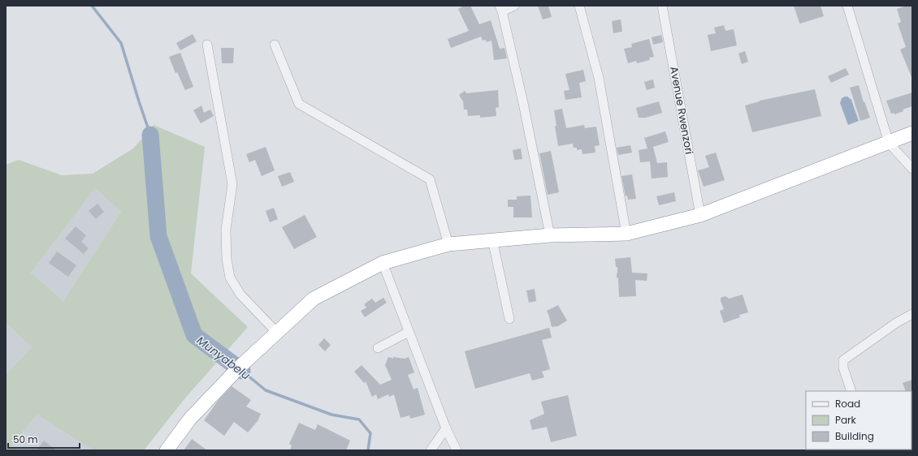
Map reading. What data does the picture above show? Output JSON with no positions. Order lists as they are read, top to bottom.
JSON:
{
  "streets": {
    "street": ["Avenue Rwenzori"]
  },
  "water": ["Munyabelu"],
  "legend": ["Road", "Park", "Building"],
  "scale_bar": "50 m"
}
